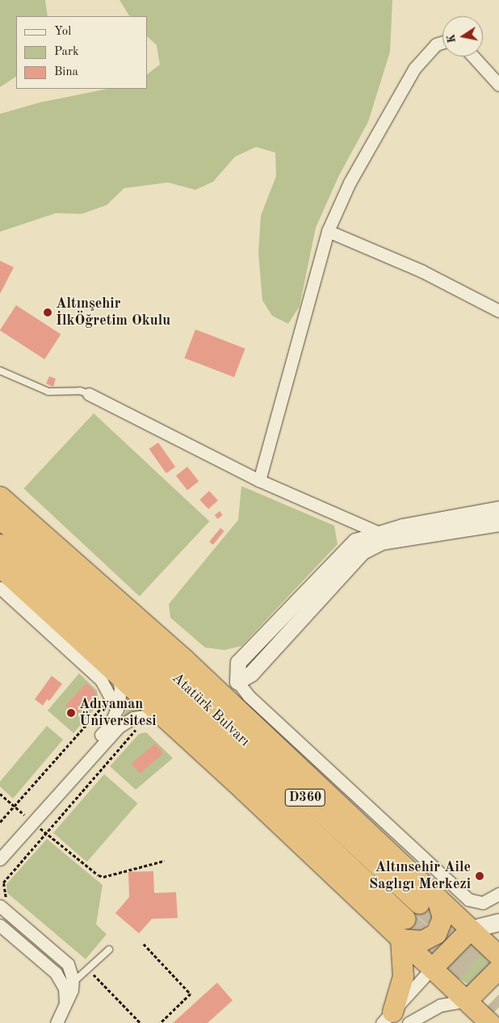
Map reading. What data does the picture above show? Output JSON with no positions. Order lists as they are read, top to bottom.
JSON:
{
  "streets": {
    "highway": ["Atatürk Bulvarı", "D360"]
  },
  "places": ["Altınşehir İlkÖğretim Okulu", "Adıyaman Üniversitesi", "Altınsehir Aile Saglıgı Merkezi"],
  "legend": ["Yol", "Park", "Bina"],
  "north": "left"
}
